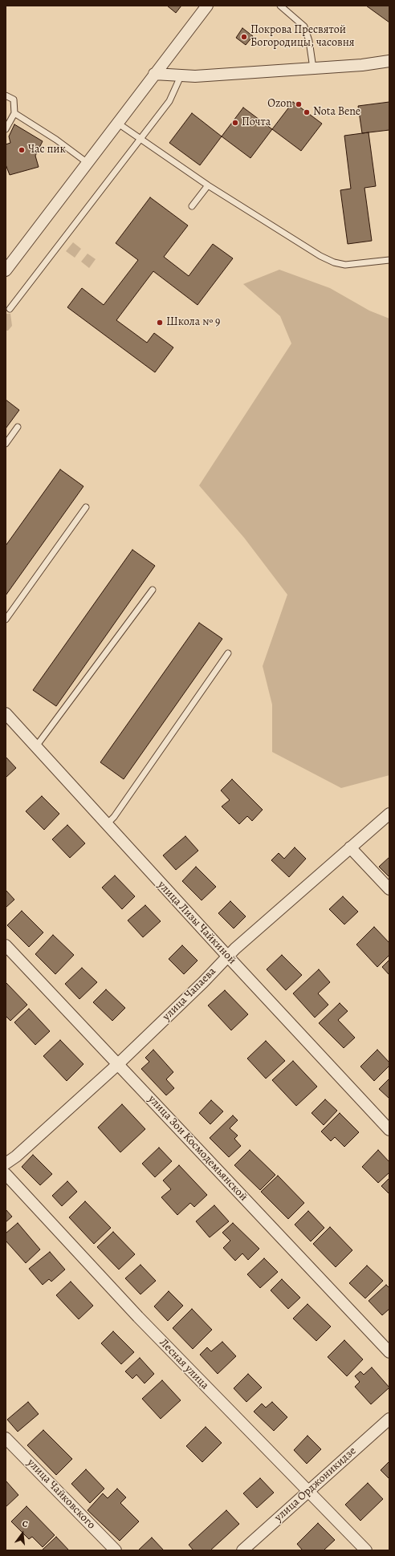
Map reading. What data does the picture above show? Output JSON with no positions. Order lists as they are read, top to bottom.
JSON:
{
  "streets": {
    "street": [
      "улица Лизы Чайкиной",
      "улица Чапаева",
      "улица Зои Космодемьянской",
      "Лесная улица",
      "улица Орджоникидзе",
      "улица Чайковского"
    ]
  },
  "crossings": [
    ["улица Лизы Чайкиной", "улица Чапаева"],
    ["улица Чапаева", "улица Зои Космодемьянской"],
    ["Лесная улица", "улица Орджоникидзе"]
  ],
  "places": [
    "Покрова Пресвятой Богородицы, часовня",
    "Ozon",
    "Nota Bene",
    "Почта",
    "Час пик",
    "Школа № 9"
  ],
  "north": "top"
}
